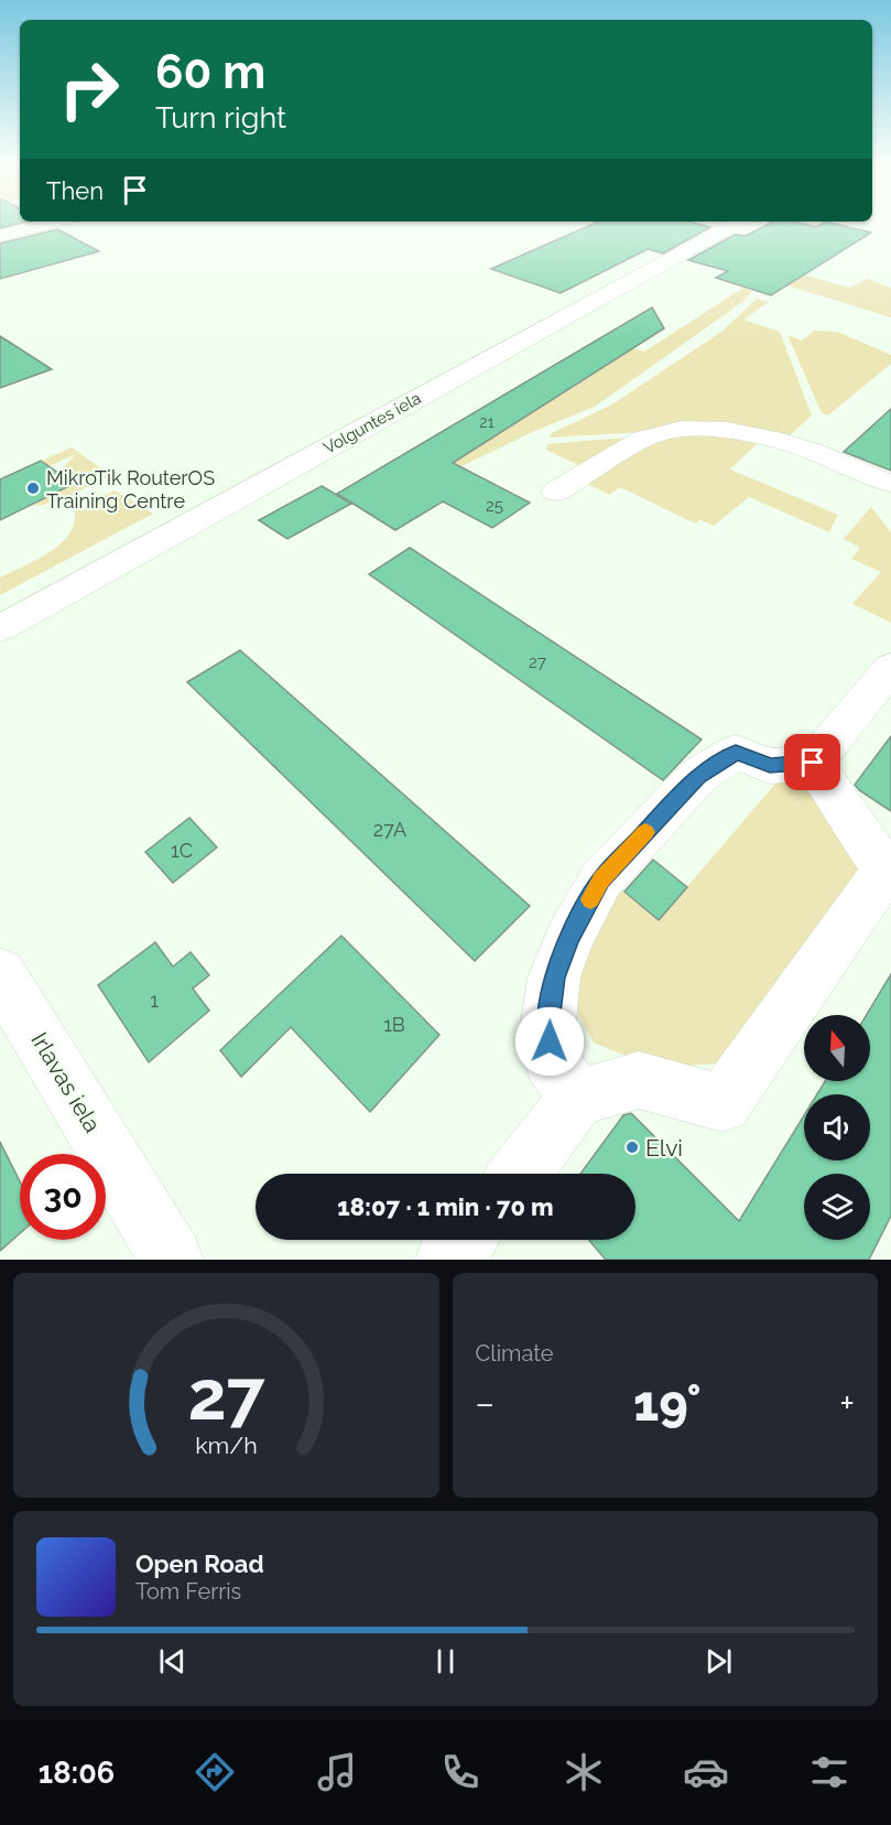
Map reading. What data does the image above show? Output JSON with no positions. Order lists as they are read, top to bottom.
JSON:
{
  "streets": {
    "street": ["Volguntes iela", "Irlavas iela"]
  },
  "places": ["MikroTik RouterOS Training Centre", "Elvi"],
  "house_numbers": [
    "21",
    "25",
    "27",
    "27A",
    "1C",
    "1",
    "1B"
  ],
  "north": "top",
  "page": {
    "turn": ["60 m", "Turn right"],
    "then": "Then",
    "limit": "30",
    "trip": "18:07 · 1 min · 70 m",
    "tile": "Climate",
    "heat": ["−", "19°", "+"],
    "song": ["Open Road", "Tom Ferris"],
    "tabs": "18:06",
    "gauge": ["27", "km/h"]
  }
}
